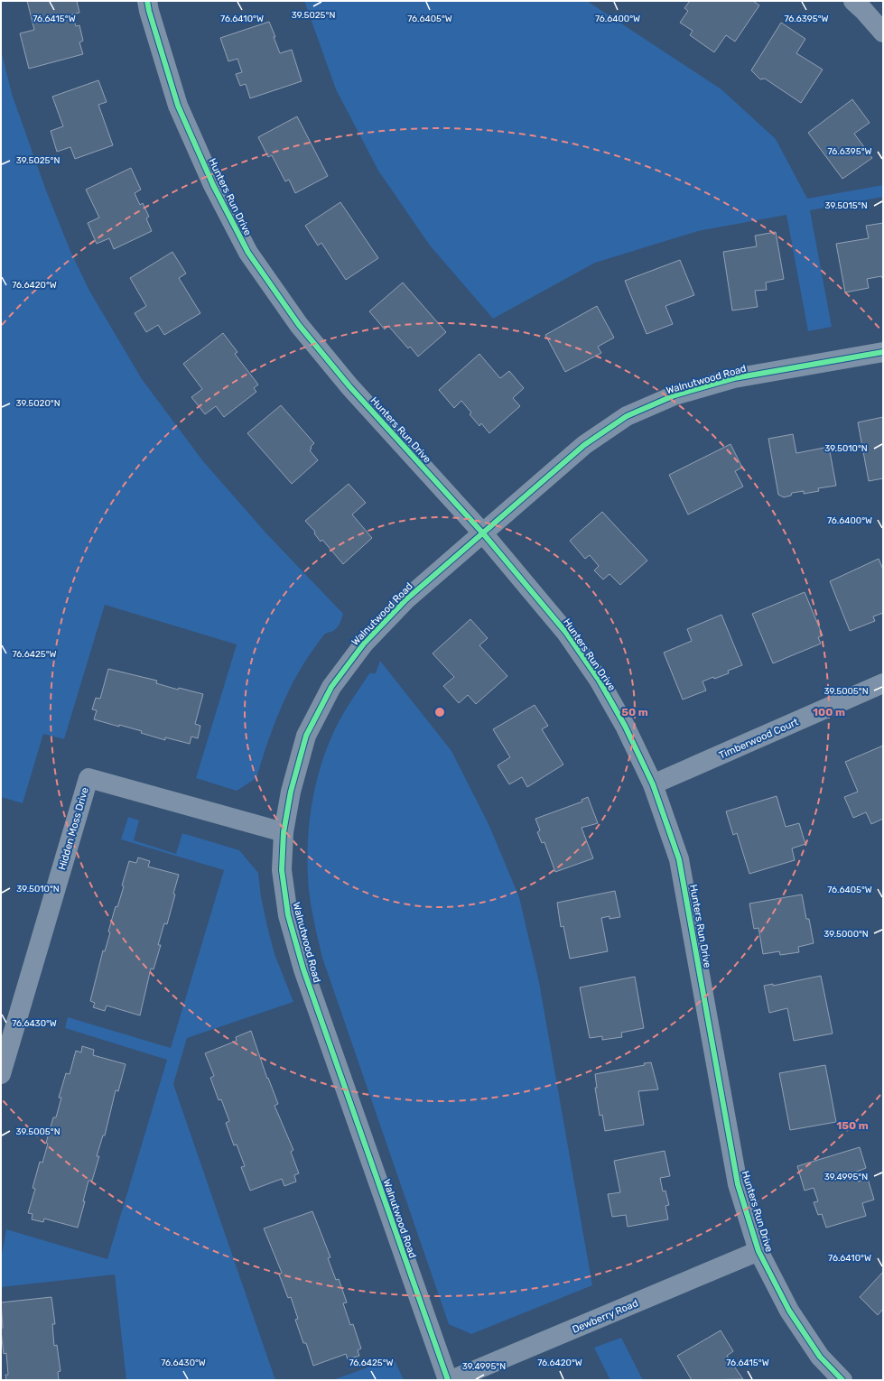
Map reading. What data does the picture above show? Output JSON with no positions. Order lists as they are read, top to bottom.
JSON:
{
  "streets": {
    "street": [
      "Hunters Run Drive",
      "Walnutwood Road",
      "Timberwood Court",
      "Hidden Moss Drive",
      "Dewberry Road"
    ]
  },
  "crossings": [
    ["Hunters Run Drive", "Walnutwood Road"],
    ["Hunters Run Drive", "Timberwood Court"],
    ["Hunters Run Drive", "Dewberry Road"],
    ["Walnutwood Road", "Hidden Moss Drive"]
  ],
  "coordinates": [
    "39.5025°N",
    "76.6415°W",
    "76.6410°W",
    "76.6405°W",
    "76.6400°W",
    "76.6395°W",
    "39.5015°N",
    "76.6420°W",
    "39.5020°N",
    "39.5010°N",
    "76.6425°W",
    "39.5005°N",
    "39.5000°N",
    "76.6430°W",
    "39.4995°N"
  ],
  "rings": ["50 m", "100 m", "150 m"]
}
